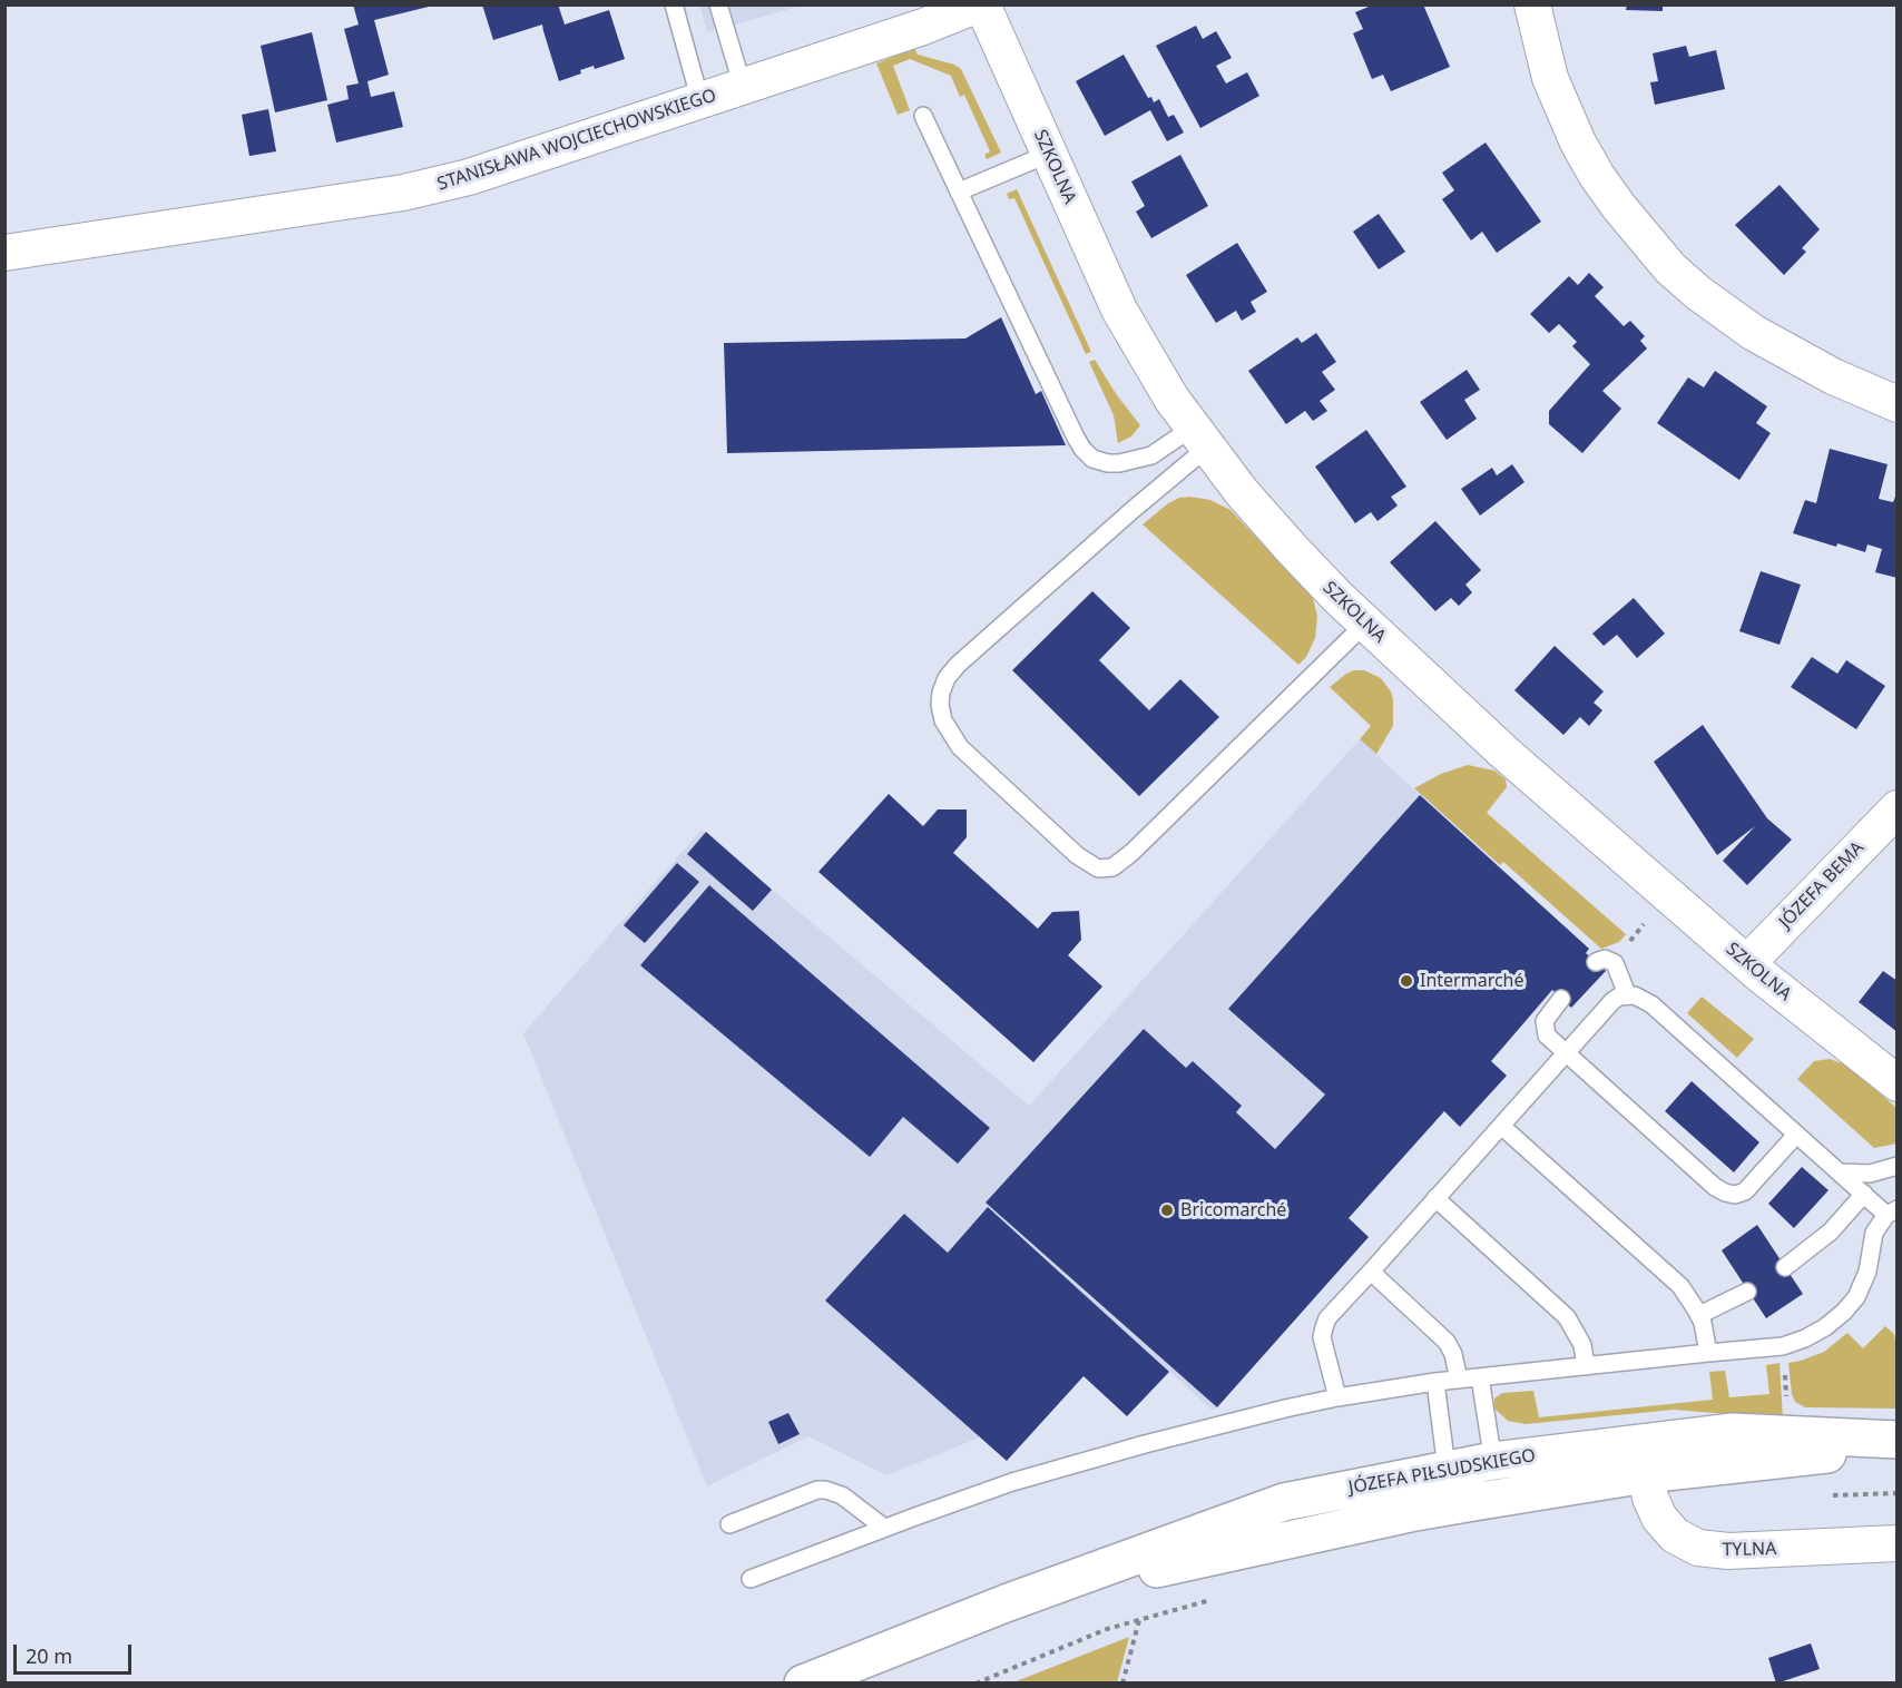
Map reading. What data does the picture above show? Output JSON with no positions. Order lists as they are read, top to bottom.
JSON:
{
  "streets": {
    "street": [
      "STANISŁAWA WOJCIECHOWSKIEGO",
      "SZKOLNA",
      "JÓZEFA BEMA",
      "JÓZEFA PIŁSUDSKIEGO",
      "TYLNA"
    ]
  },
  "crossings": [
    ["STANISŁAWA WOJCIECHOWSKIEGO", "SZKOLNA"],
    ["SZKOLNA", "JÓZEFA BEMA"],
    ["JÓZEFA PIŁSUDSKIEGO", "TYLNA"]
  ],
  "places": ["Intermarché", "Bricomarché"],
  "scale_bar": "20 m"
}
